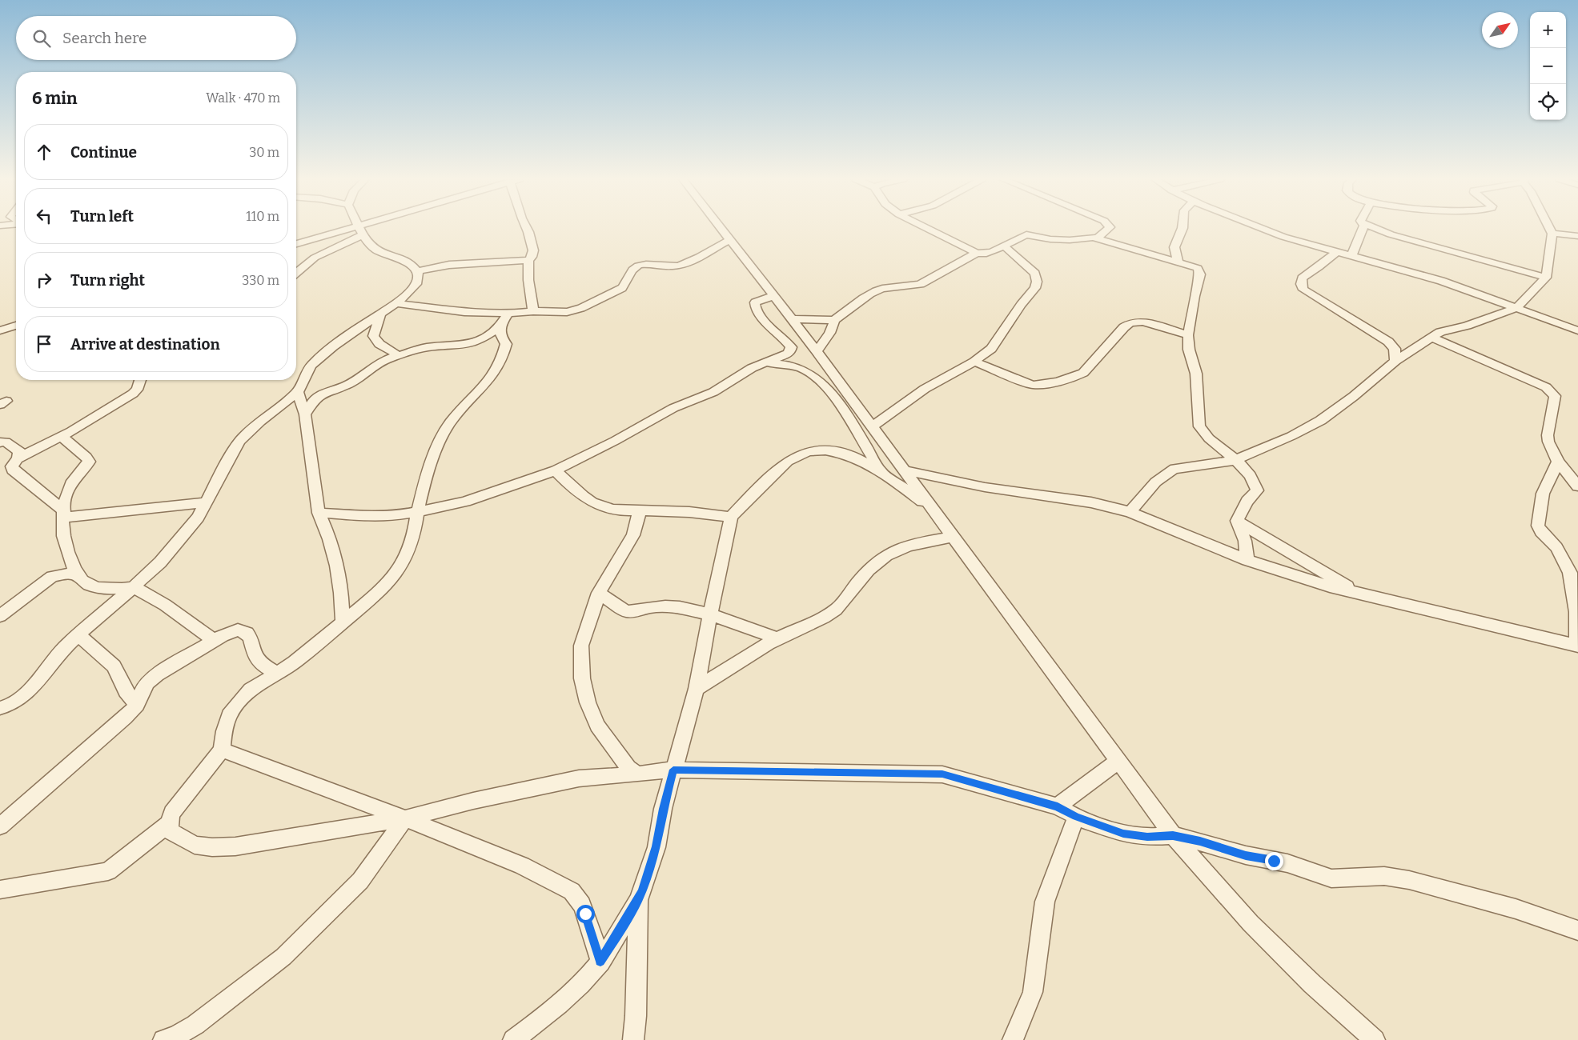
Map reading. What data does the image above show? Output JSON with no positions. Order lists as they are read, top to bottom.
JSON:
{
  "north": "top right",
  "page": {
    "map_buttons": ["+", "−"],
    "search": "Search here",
    "heading": ["6 min", "Walk · 470 m"],
    "list": [
      ["Continue", "30 m"],
      ["Turn left", "110 m"],
      ["Turn right", "330 m"],
      "Arrive at destination"
    ]
  }
}
